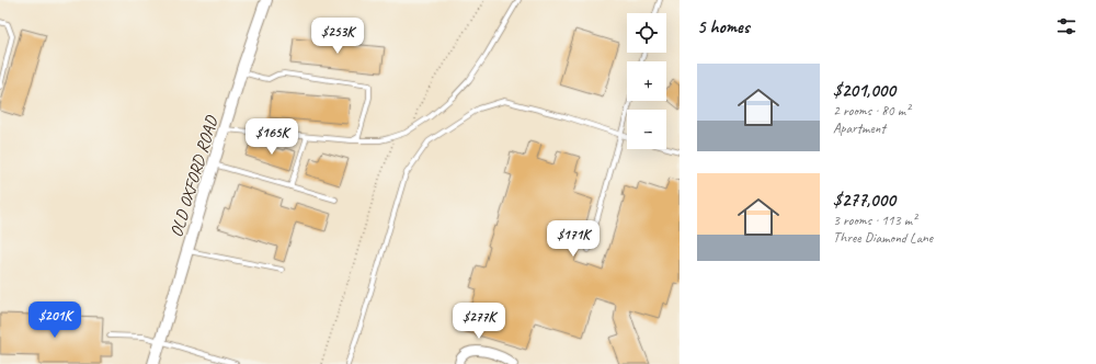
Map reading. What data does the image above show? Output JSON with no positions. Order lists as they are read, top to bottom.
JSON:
{
  "streets": {
    "street": ["OLD OXFORD ROAD"]
  },
  "page": {
    "heading": "5 homes",
    "map_buttons": ["+", "−"],
    "price": [
      "$253K",
      "$165K",
      "$171K",
      "$201K",
      "$277K"
    ],
    "list": [
      {
        "name": "$201,000",
        "note": "2 rooms · 80 m² · Apartment"
      },
      {
        "name": "$277,000",
        "note": "3 rooms · 113 m² · Three Diamond Lane"
      }
    ]
  }
}
